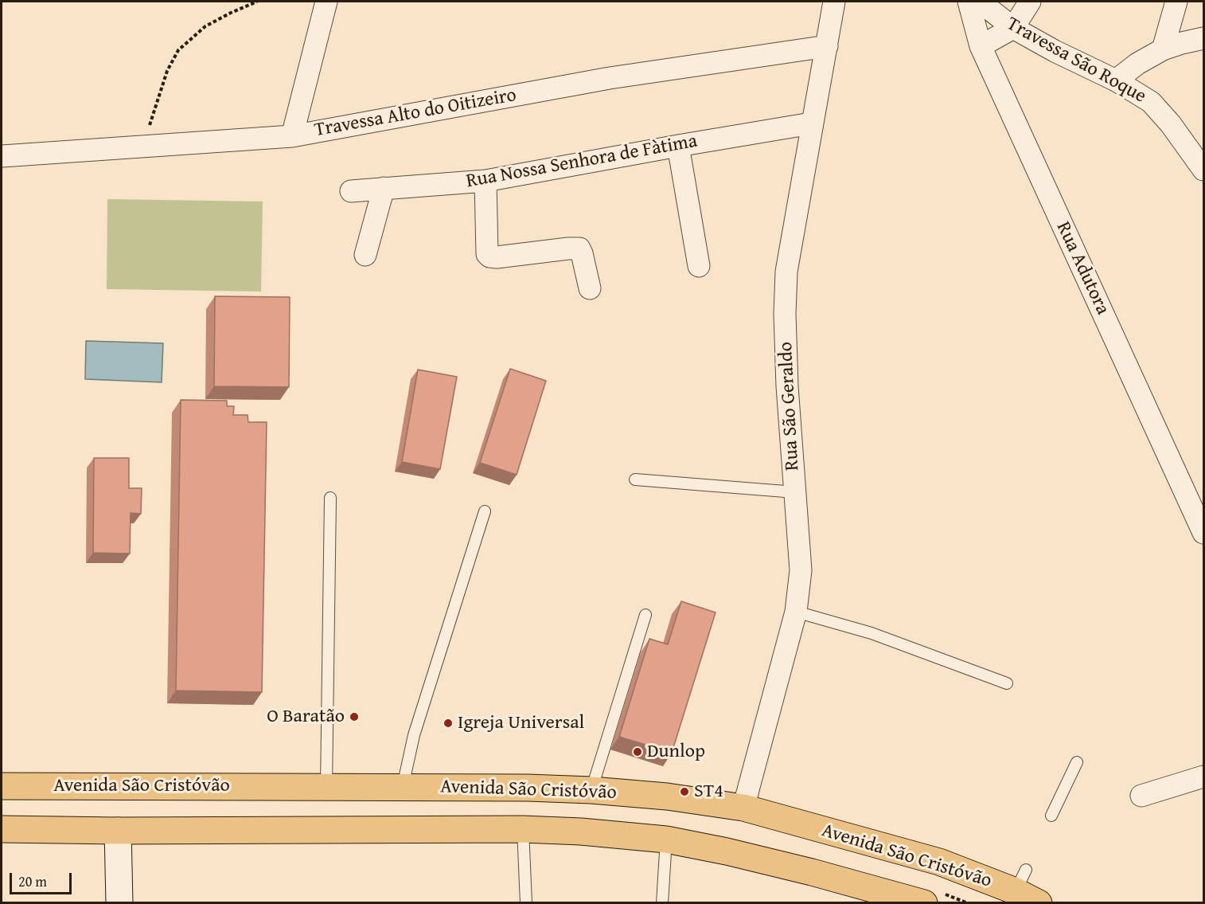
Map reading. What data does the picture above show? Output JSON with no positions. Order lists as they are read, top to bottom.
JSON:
{
  "streets": {
    "main road": ["Avenida São Cristóvão"],
    "street": [
      "Travessa São Roque",
      "Travessa Alto do Oitizeiro",
      "Rua Nossa Senhora de Fàtima",
      "Rua Adutora",
      "Rua São Geraldo"
    ]
  },
  "crossings": [
    ["Travessa Alto do Oitizeiro", "Rua São Geraldo"],
    ["Rua Nossa Senhora de Fàtima", "Rua São Geraldo"],
    ["Rua São Geraldo", "Avenida São Cristóvão"]
  ],
  "places": [
    "O Baratão",
    "Igreja Universal",
    "Dunlop",
    "ST4"
  ],
  "scale_bar": "20 m"
}
